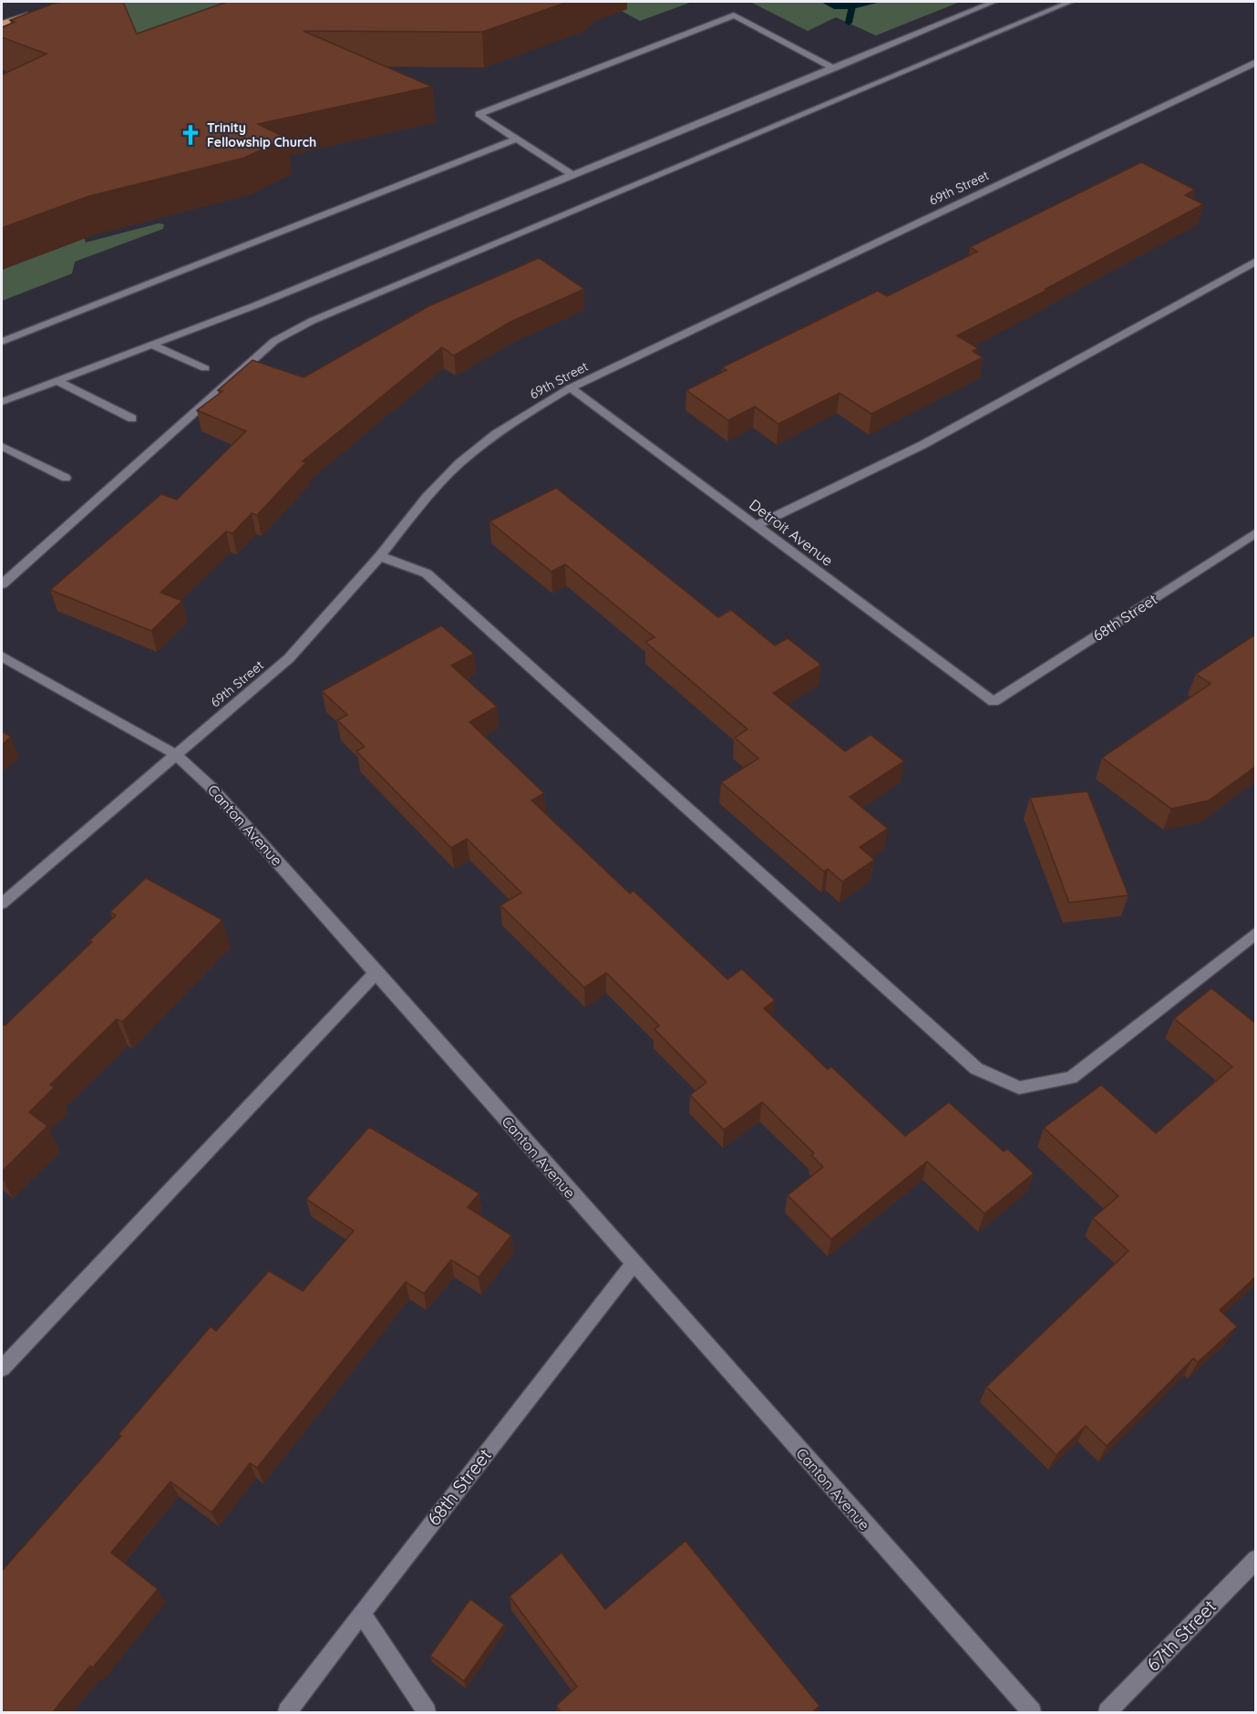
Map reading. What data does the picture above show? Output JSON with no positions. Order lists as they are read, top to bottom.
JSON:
{
  "streets": {
    "street": [
      "69th Street",
      "Detroit Avenue",
      "68th Street",
      "Canton Avenue",
      "67th Street"
    ]
  },
  "crossings": [
    ["69th Street", "Detroit Avenue"],
    ["69th Street", "Canton Avenue"],
    ["Detroit Avenue", "68th Street"],
    ["68th Street", "Canton Avenue"]
  ],
  "places": {
    "church": ["Trinity Fellowship Church"]
  }
}
